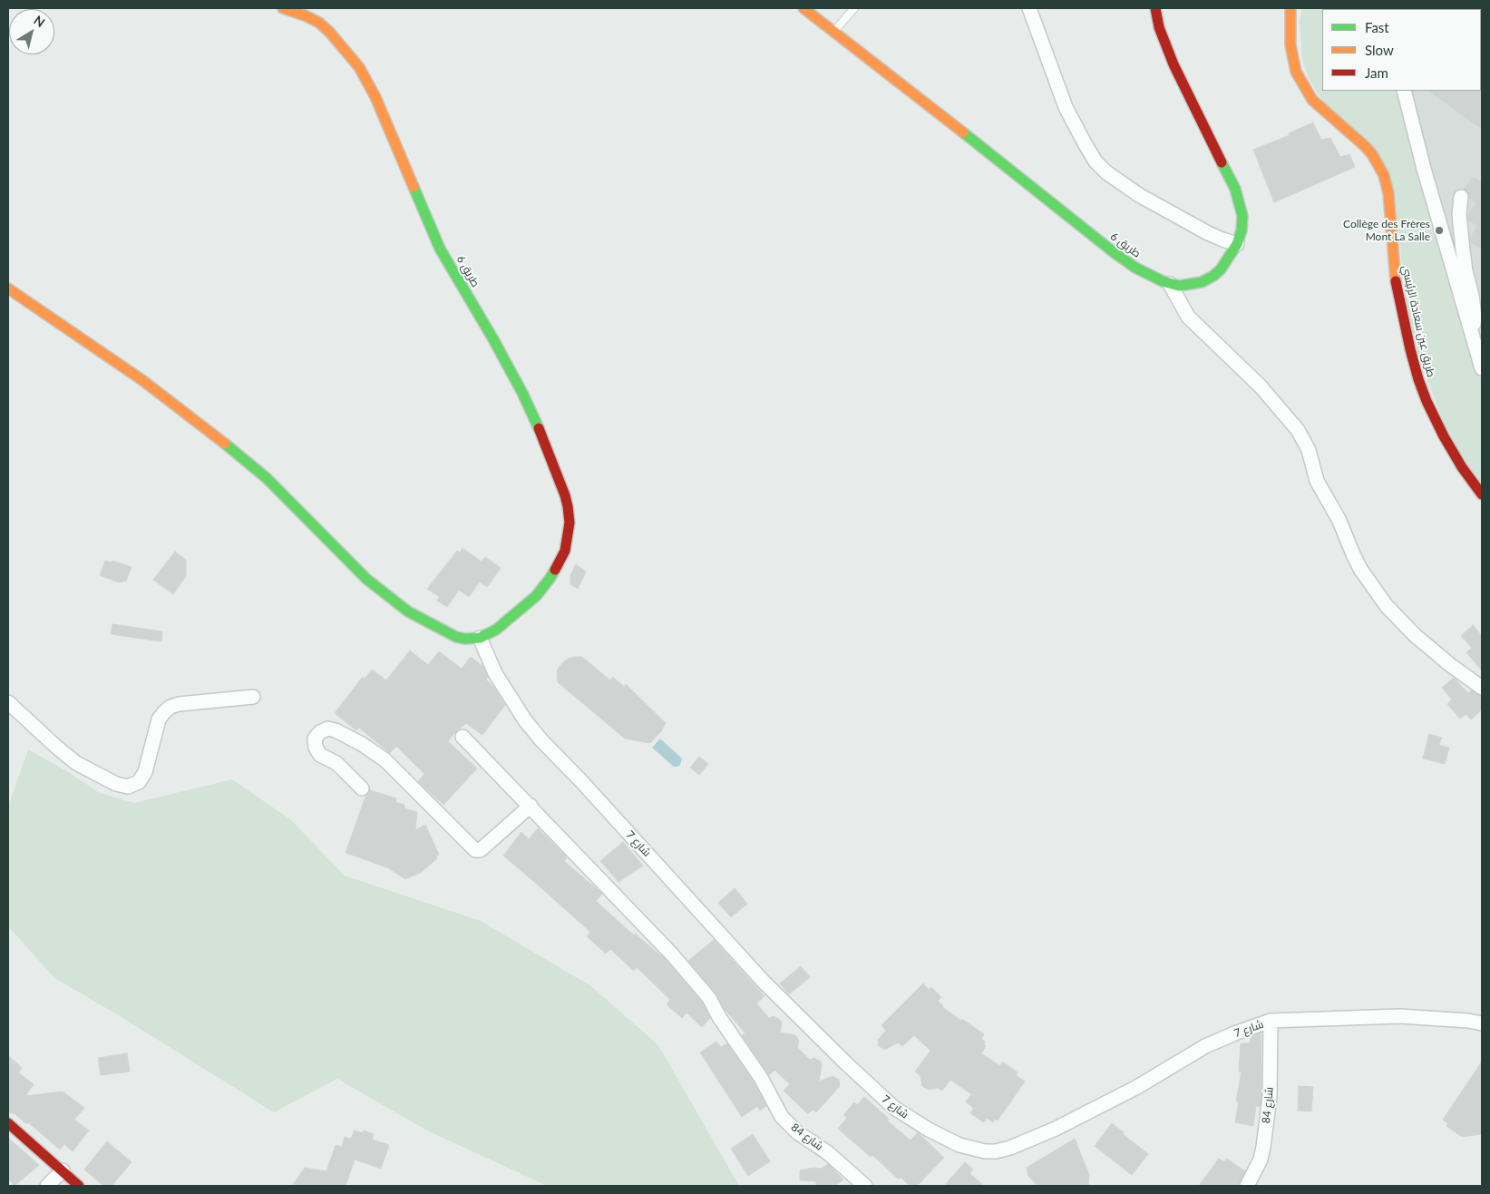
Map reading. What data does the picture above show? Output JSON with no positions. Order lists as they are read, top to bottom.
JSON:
{
  "streets": {
    "street": [
      "طريق 6",
      "طريق عين سعادة الرئيسي",
      "شارع 7",
      "شارع 84"
    ]
  },
  "crossings": [
    ["طريق 6", "شارع 7"],
    ["شارع 7", "شارع 84"]
  ],
  "places": ["Collège des Frères Mont La Salle"],
  "legend": ["Fast", "Slow", "Jam"],
  "north": "top right"
}
